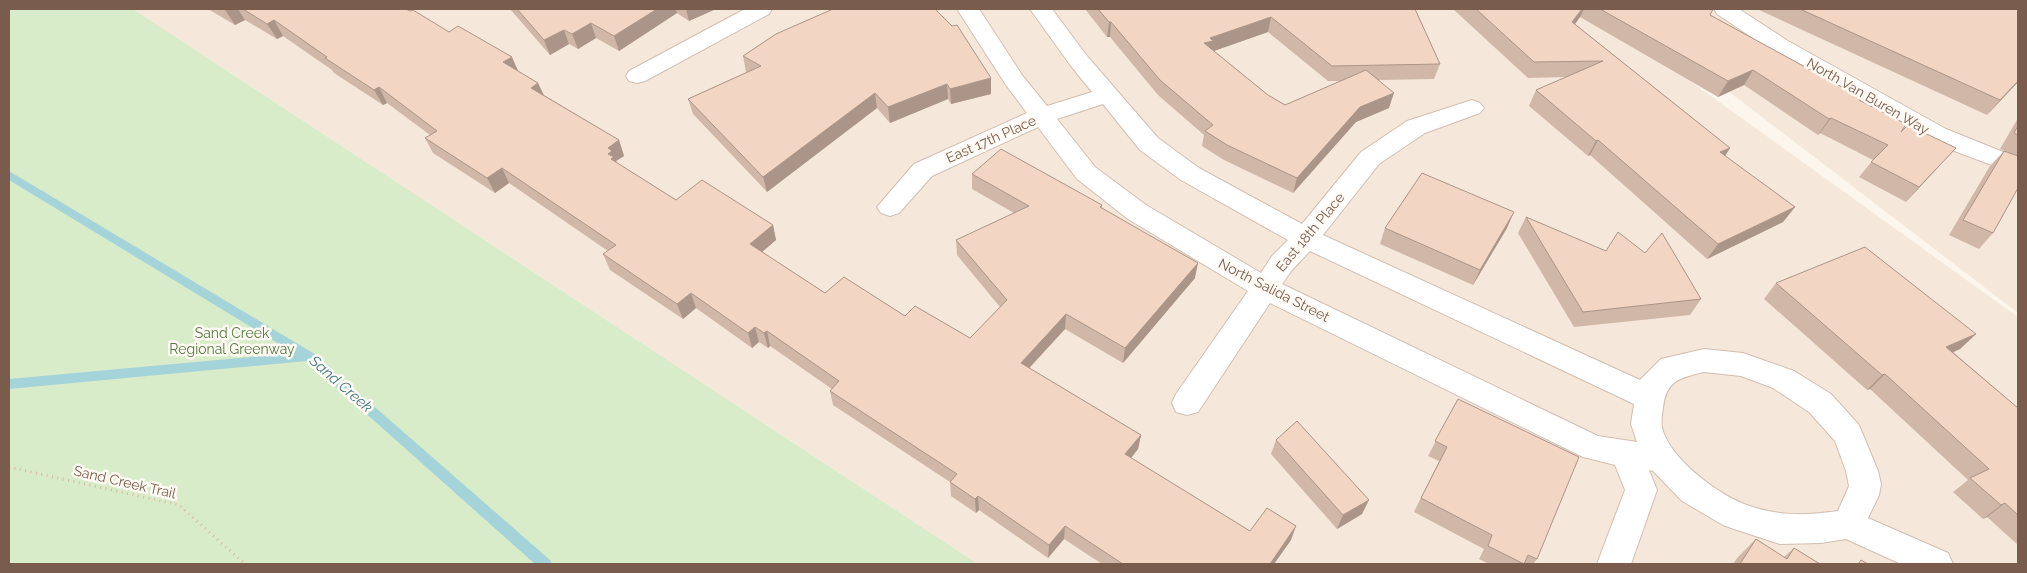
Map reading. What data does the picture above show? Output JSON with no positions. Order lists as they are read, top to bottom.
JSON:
{
  "streets": {
    "street": [
      "North Van Buren Way",
      "East 17th Place",
      "East 18th Place",
      "North Salida Street"
    ],
    "path": ["Sand Creek Trail"]
  },
  "crossings": [
    ["East 17th Place", "North Salida Street"],
    ["East 18th Place", "North Salida Street"]
  ],
  "water": ["Sand Creek"],
  "parks": ["Sand Creek Regional Greenway"]
}
